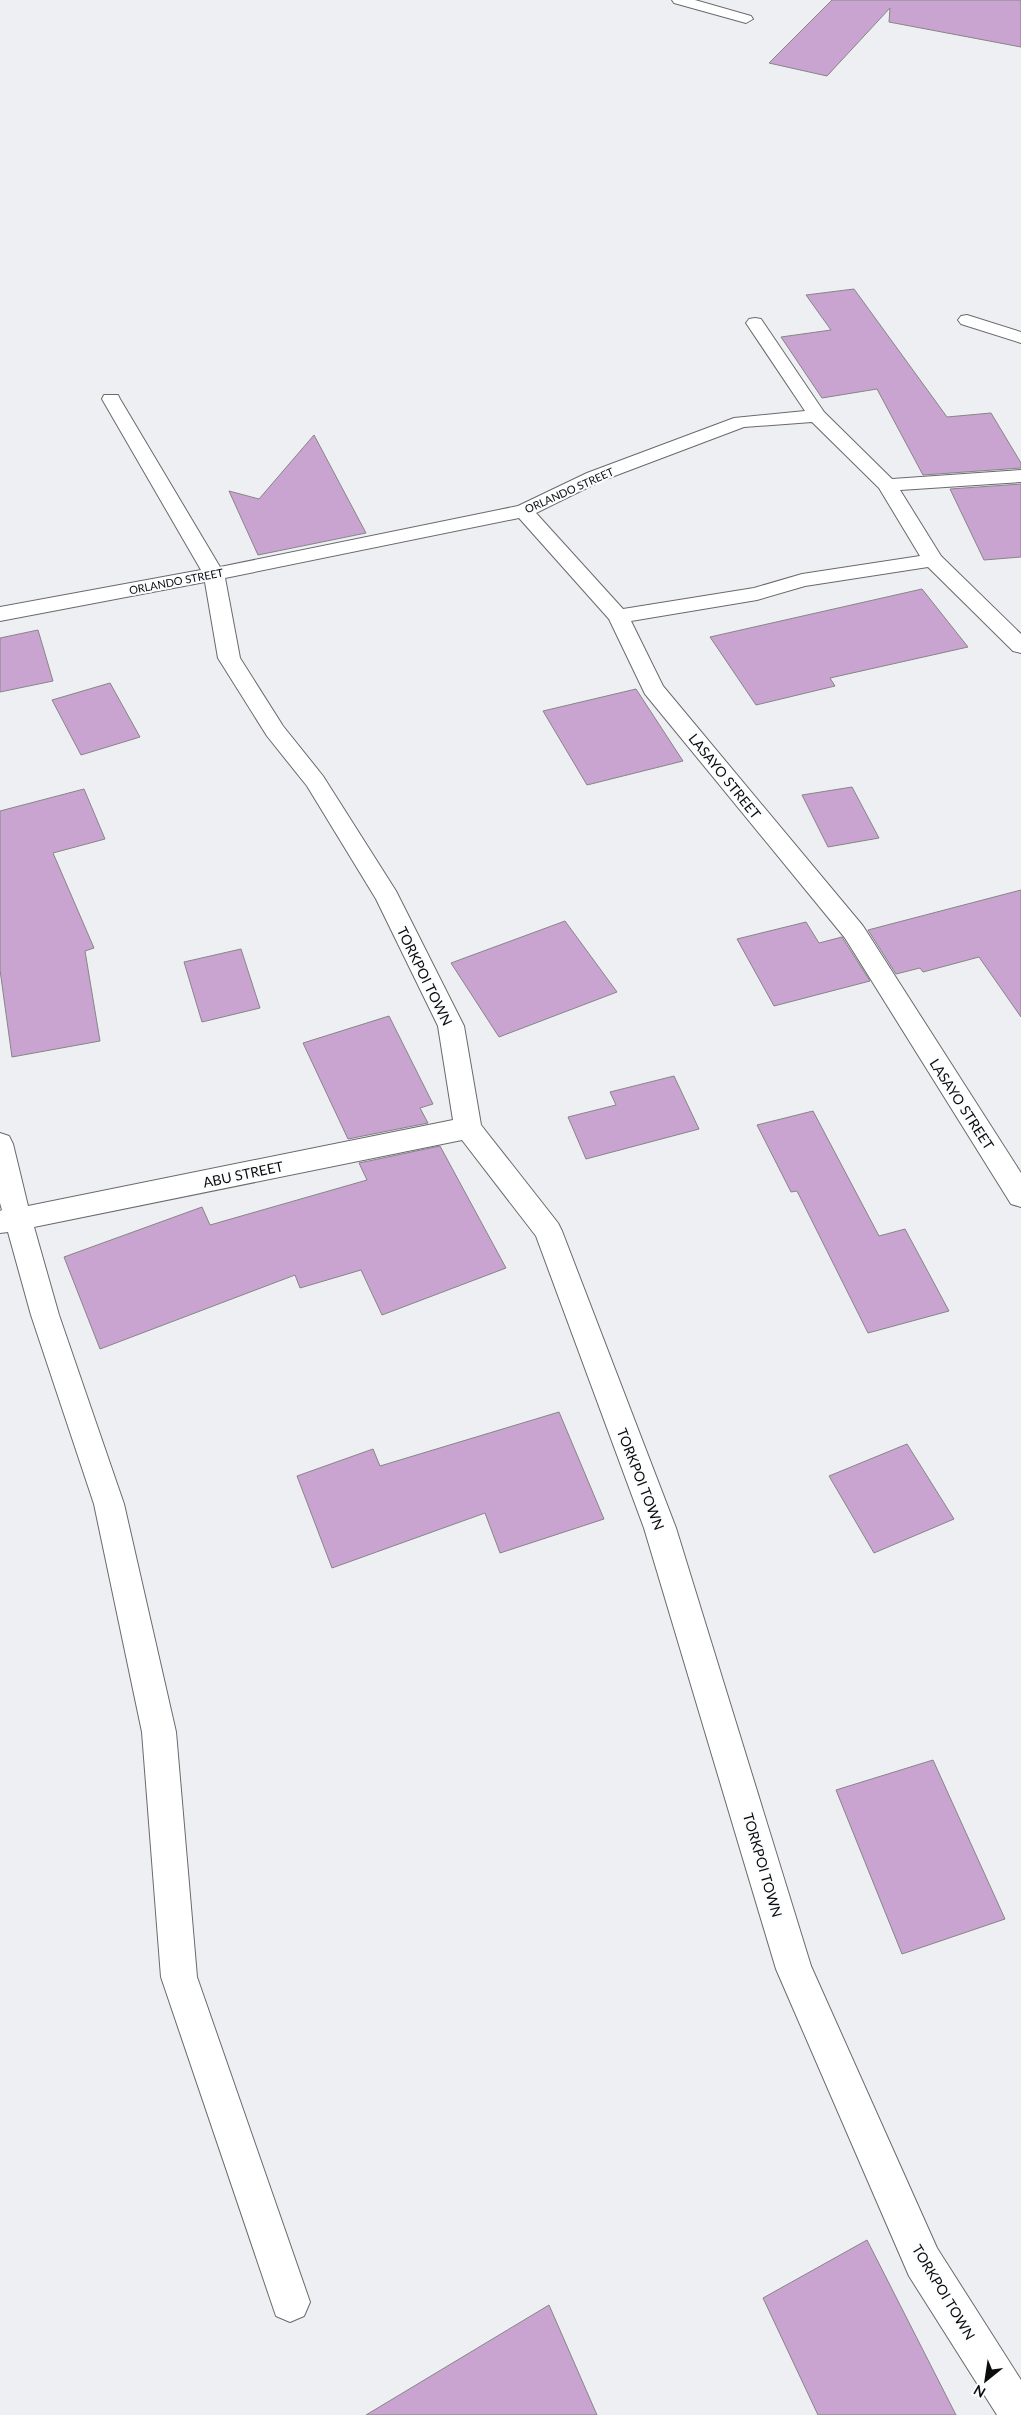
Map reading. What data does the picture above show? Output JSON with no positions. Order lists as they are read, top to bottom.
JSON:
{
  "streets": {
    "street": [
      "ORLANDO STREET",
      "LASAYO STREET",
      "TORKPOI TOWN",
      "ABU STREET"
    ]
  },
  "crossings": [
    ["ORLANDO STREET", "LASAYO STREET"],
    ["ORLANDO STREET", "TORKPOI TOWN"],
    ["TORKPOI TOWN", "ABU STREET"]
  ],
  "north": "bottom left"
}
